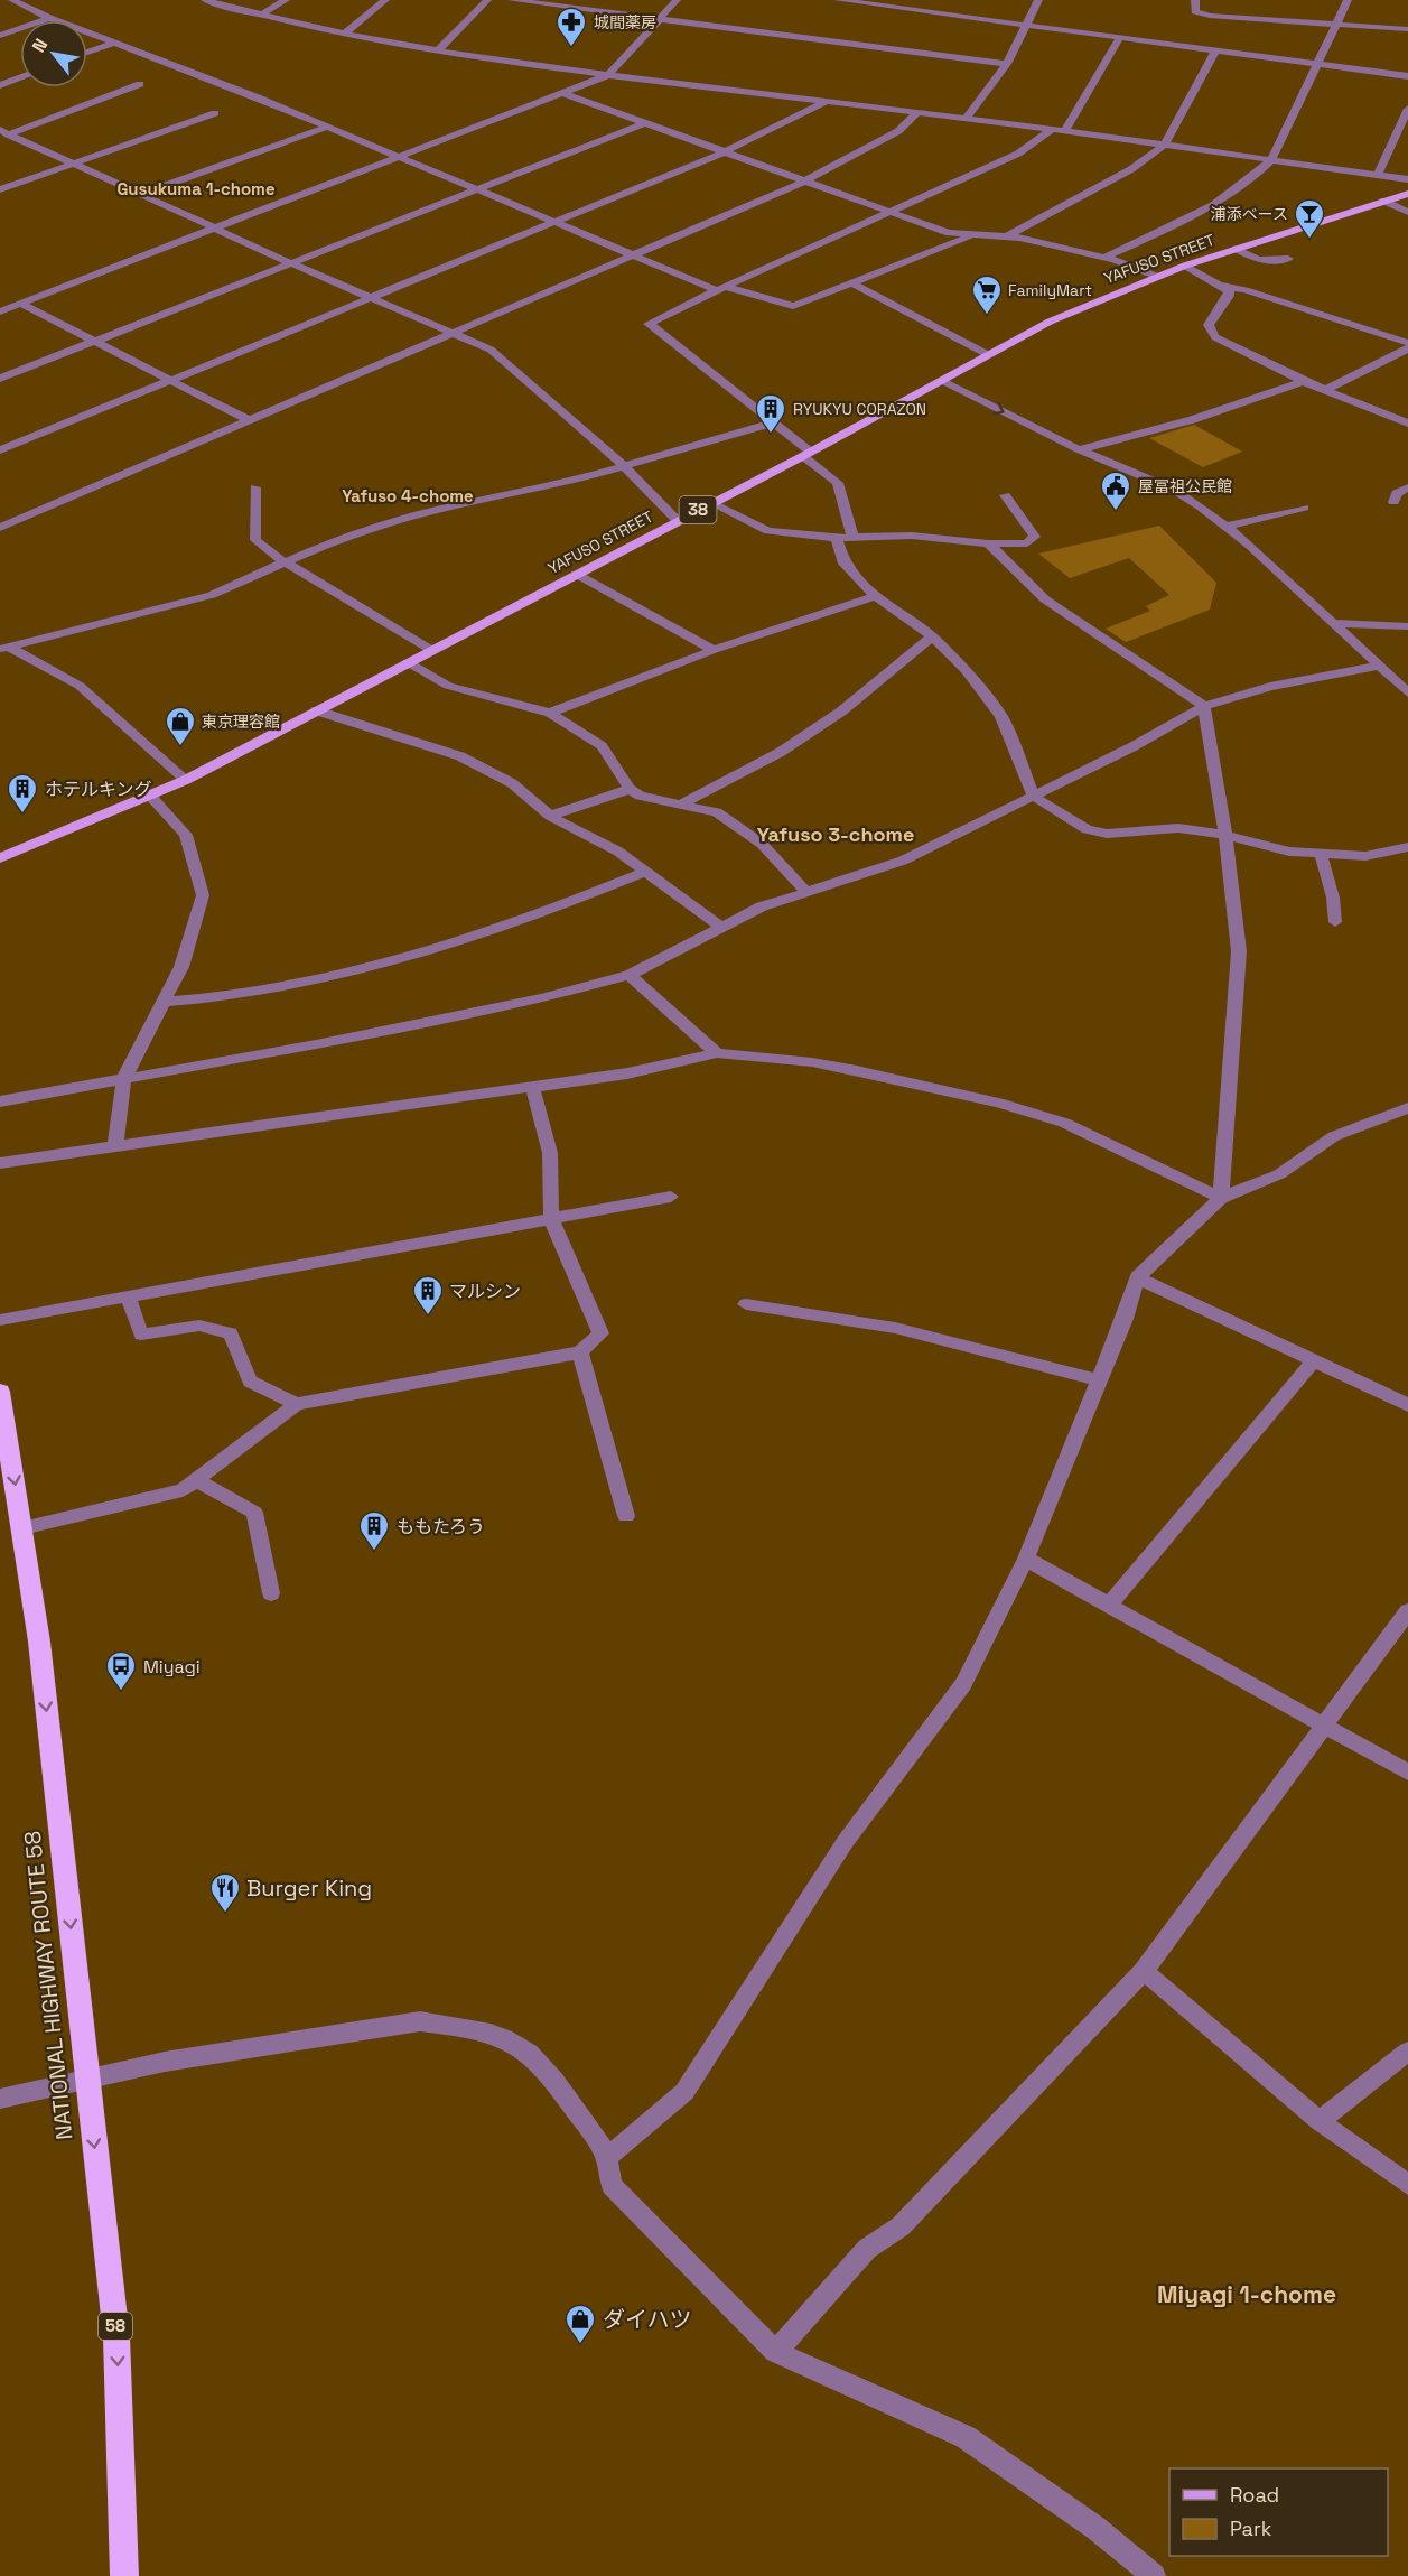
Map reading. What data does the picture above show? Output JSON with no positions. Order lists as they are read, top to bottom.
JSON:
{
  "streets": {
    "highway": ["NATIONAL HIGHWAY ROUTE 58", "58"],
    "main road": ["YAFUSO STREET", "38"]
  },
  "one_way": ["NATIONAL HIGHWAY ROUTE 58"],
  "districts": [
    "Gusukuma 1-chome",
    "Yafuso 4-chome",
    "Yafuso 3-chome",
    "Miyagi 1-chome"
  ],
  "places": {
    "pharmacy": ["城間薬房"],
    "bar": ["浦添ベース"],
    "supermarket": ["FamilyMart"],
    "building": [
      "RYUKYU CORAZON",
      "ホテルキング",
      "マルシン",
      "ももたろう"
    ],
    "public building": ["屋冨祖公民館"],
    "shop": ["東京理容館", "ダイハツ"],
    "bus stop": ["Miyagi"],
    "restaurant": ["Burger King"]
  },
  "legend": ["Road", "Park"],
  "north": "top left"
}
